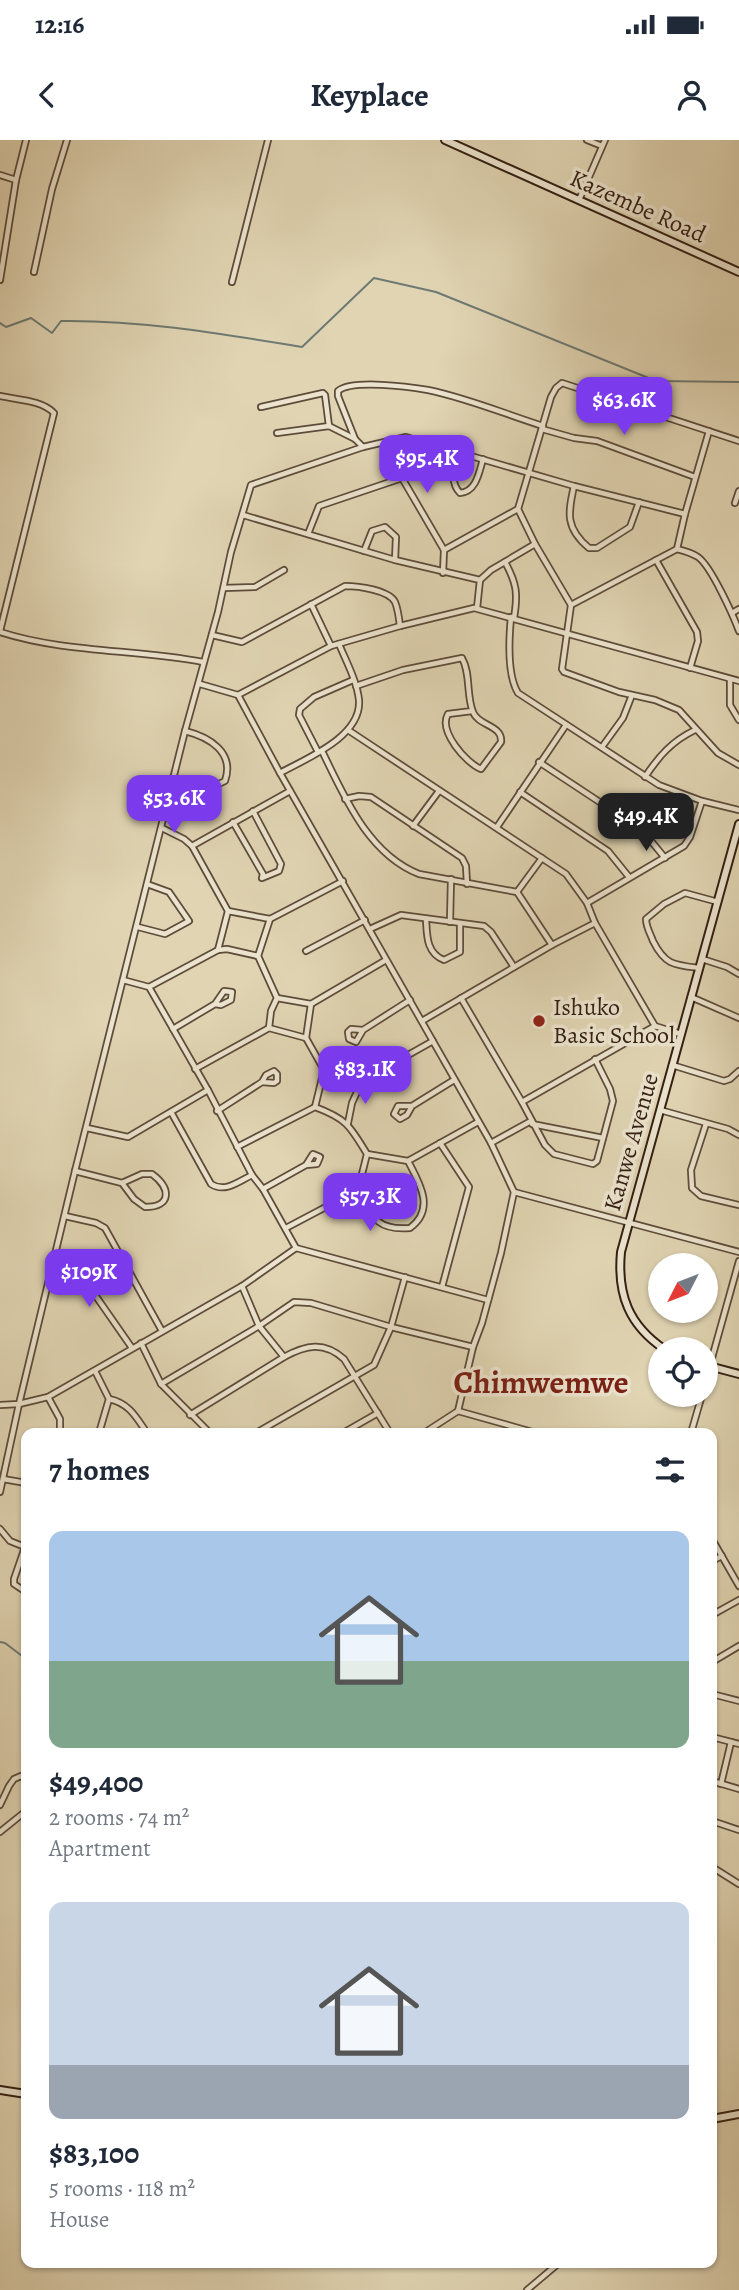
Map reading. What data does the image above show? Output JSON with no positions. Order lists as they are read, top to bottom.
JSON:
{
  "streets": {
    "main road": ["Kazembe Road", "Kanwe Avenue"]
  },
  "districts": ["Chimwemwe"],
  "places": ["Ishuko Basic School"],
  "north": "bottom left",
  "page": {
    "status": "12:16",
    "header": "Keyplace",
    "price": [
      "$63.6K",
      "$95.4K",
      "$53.6K",
      "$49.4K",
      "$83.1K",
      "$57.3K",
      "$109K"
    ],
    "heading": "7 homes",
    "list": [
      {
        "name": "$49,400",
        "note": "2 rooms · 74 m² · Apartment"
      },
      {
        "name": "$83,100",
        "note": "5 rooms · 118 m² · House"
      }
    ]
  }
}
